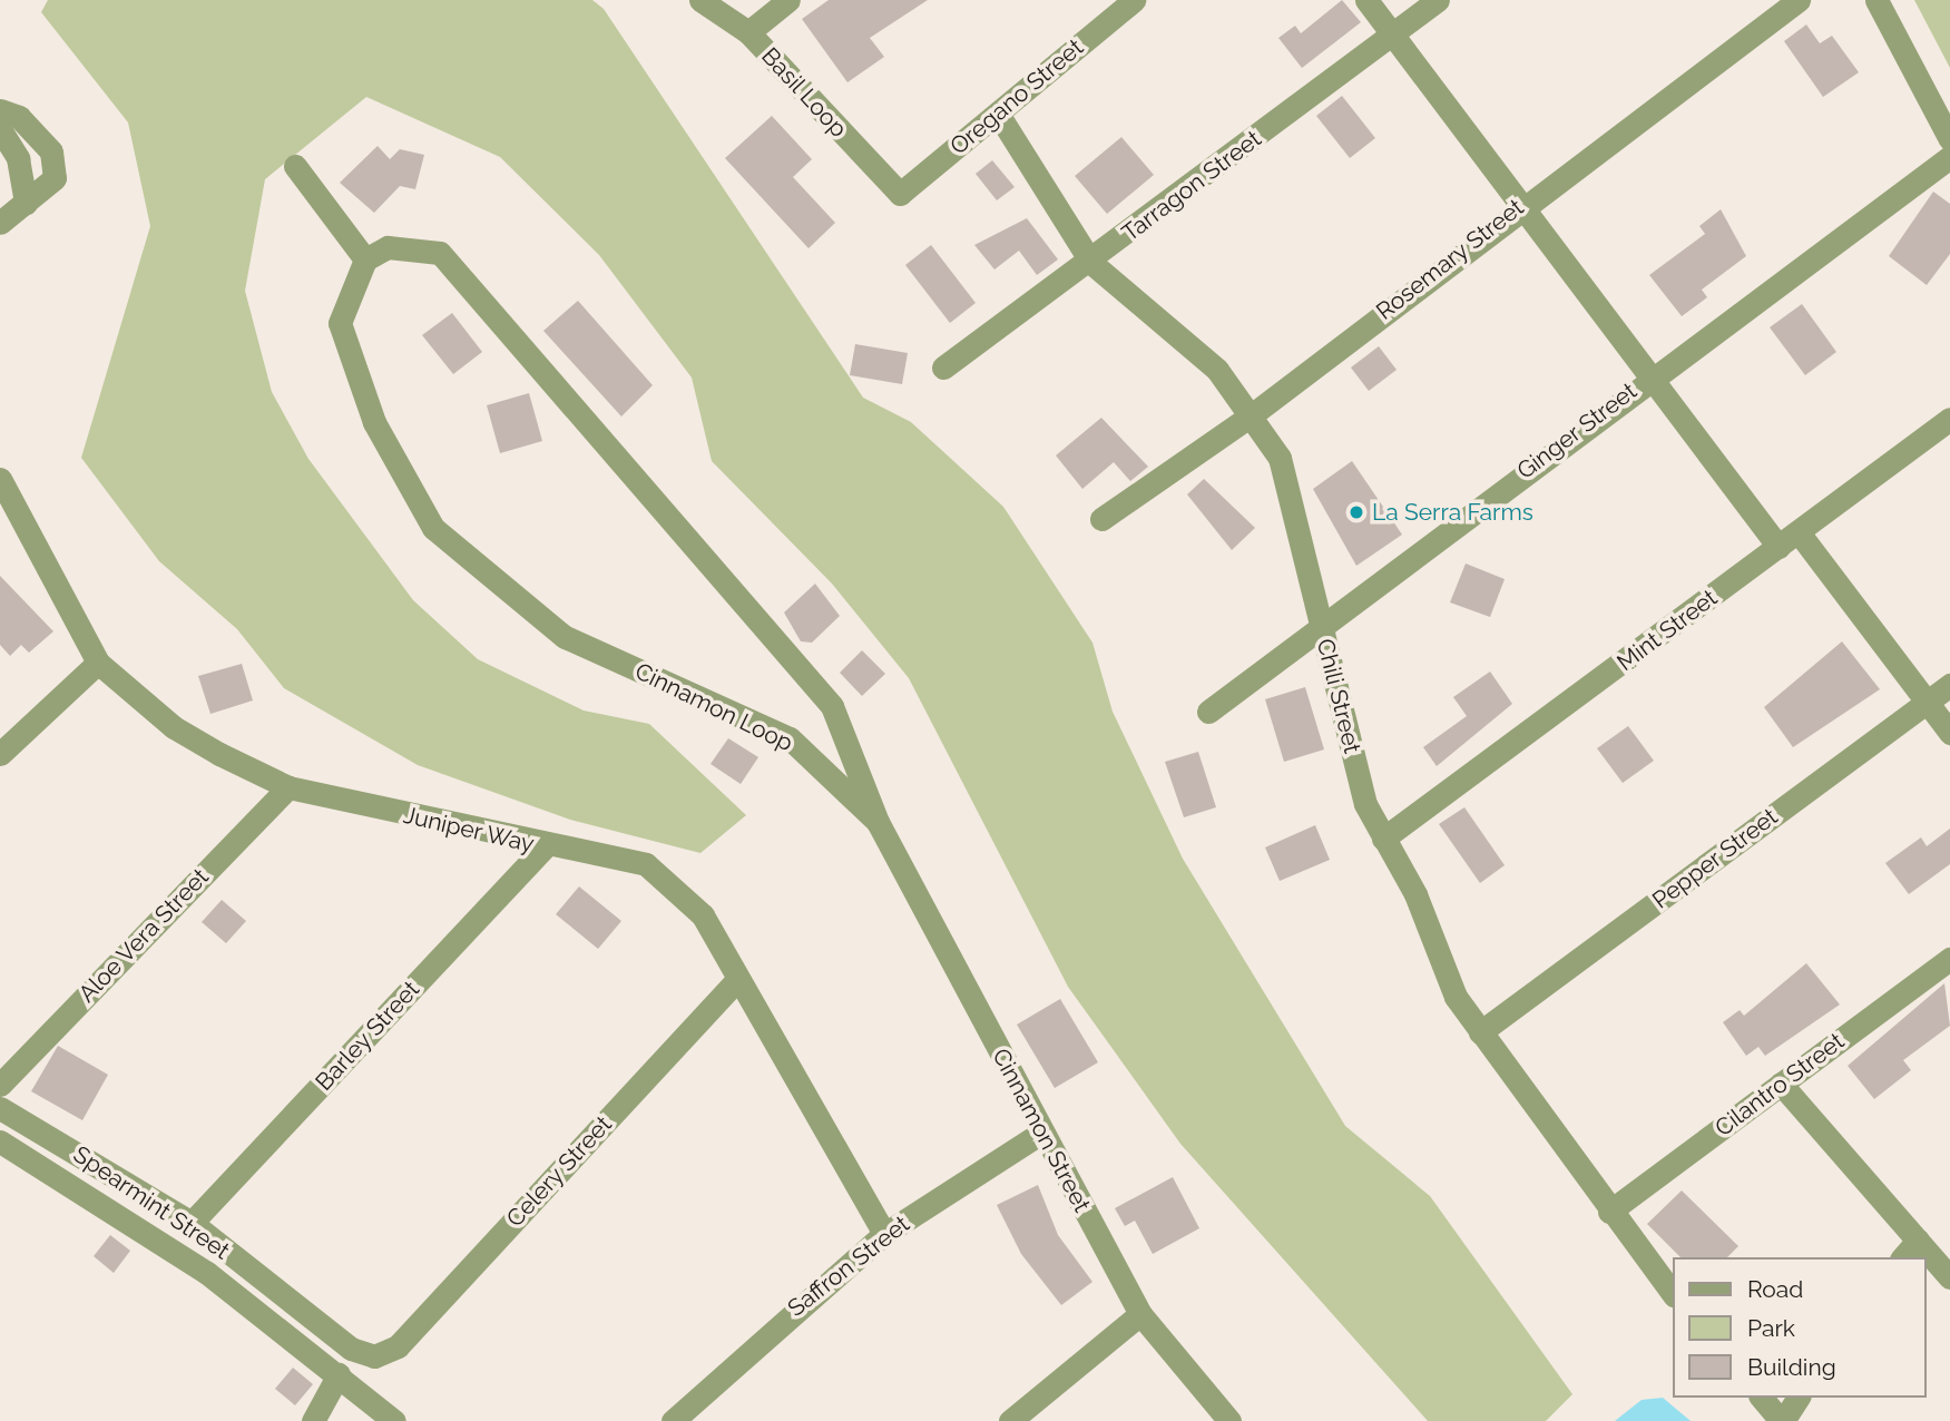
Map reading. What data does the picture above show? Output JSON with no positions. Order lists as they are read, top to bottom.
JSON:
{
  "streets": {
    "street": [
      "Basil Loop",
      "Oregano Street",
      "Tarragon Street",
      "Rosemary Street",
      "Ginger Street",
      "Mint Street",
      "Chili Street",
      "Cinnamon Loop",
      "Juniper Way",
      "Pepper Street",
      "Aloe Vera Street",
      "Barley Street",
      "Cilantro Street",
      "Cinnamon Street",
      "Celery Street",
      "Spearmint Street",
      "Saffron Street"
    ]
  },
  "crossings": [
    ["Basil Loop", "Oregano Street"],
    ["Oregano Street", "Chili Street"],
    ["Tarragon Street", "Chili Street"],
    ["Rosemary Street", "Chili Street"],
    ["Ginger Street", "Chili Street"],
    ["Mint Street", "Chili Street"],
    ["Chili Street", "Pepper Street"],
    ["Chili Street", "Cilantro Street"],
    ["Cinnamon Loop", "Cinnamon Street"],
    ["Juniper Way", "Aloe Vera Street"],
    ["Juniper Way", "Barley Street"],
    ["Juniper Way", "Celery Street"],
    ["Juniper Way", "Saffron Street"],
    ["Barley Street", "Spearmint Street"],
    ["Cinnamon Street", "Saffron Street"],
    ["Celery Street", "Spearmint Street"]
  ],
  "places": ["La Serra Farms"],
  "legend": ["Road", "Park", "Building"]
}
